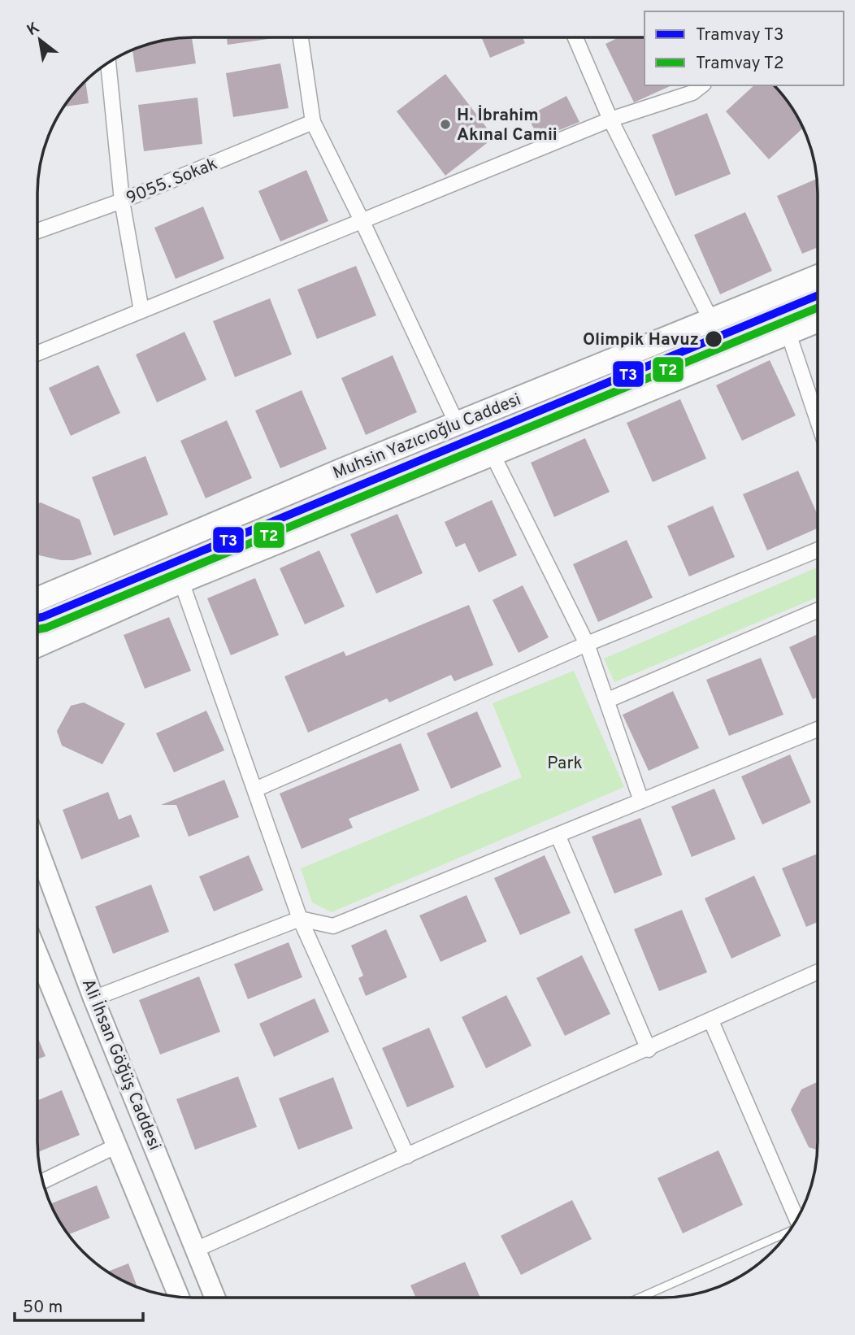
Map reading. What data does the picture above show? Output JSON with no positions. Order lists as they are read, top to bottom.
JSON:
{
  "streets": {
    "main road": ["Muhsin Yazıcıoğlu Caddesi", "Ali İhsan Göğüş Caddesi"],
    "street": ["9055. Sokak"]
  },
  "parks": ["Park"],
  "places": ["H. İbrahim Akınal Camii", "Olimpik Havuz"],
  "lines": ["tram line T3", "tram line T2"],
  "legend": ["Tramvay T3", "Tramvay T2"],
  "scale_bar": "50 m",
  "north": "top left"
}
